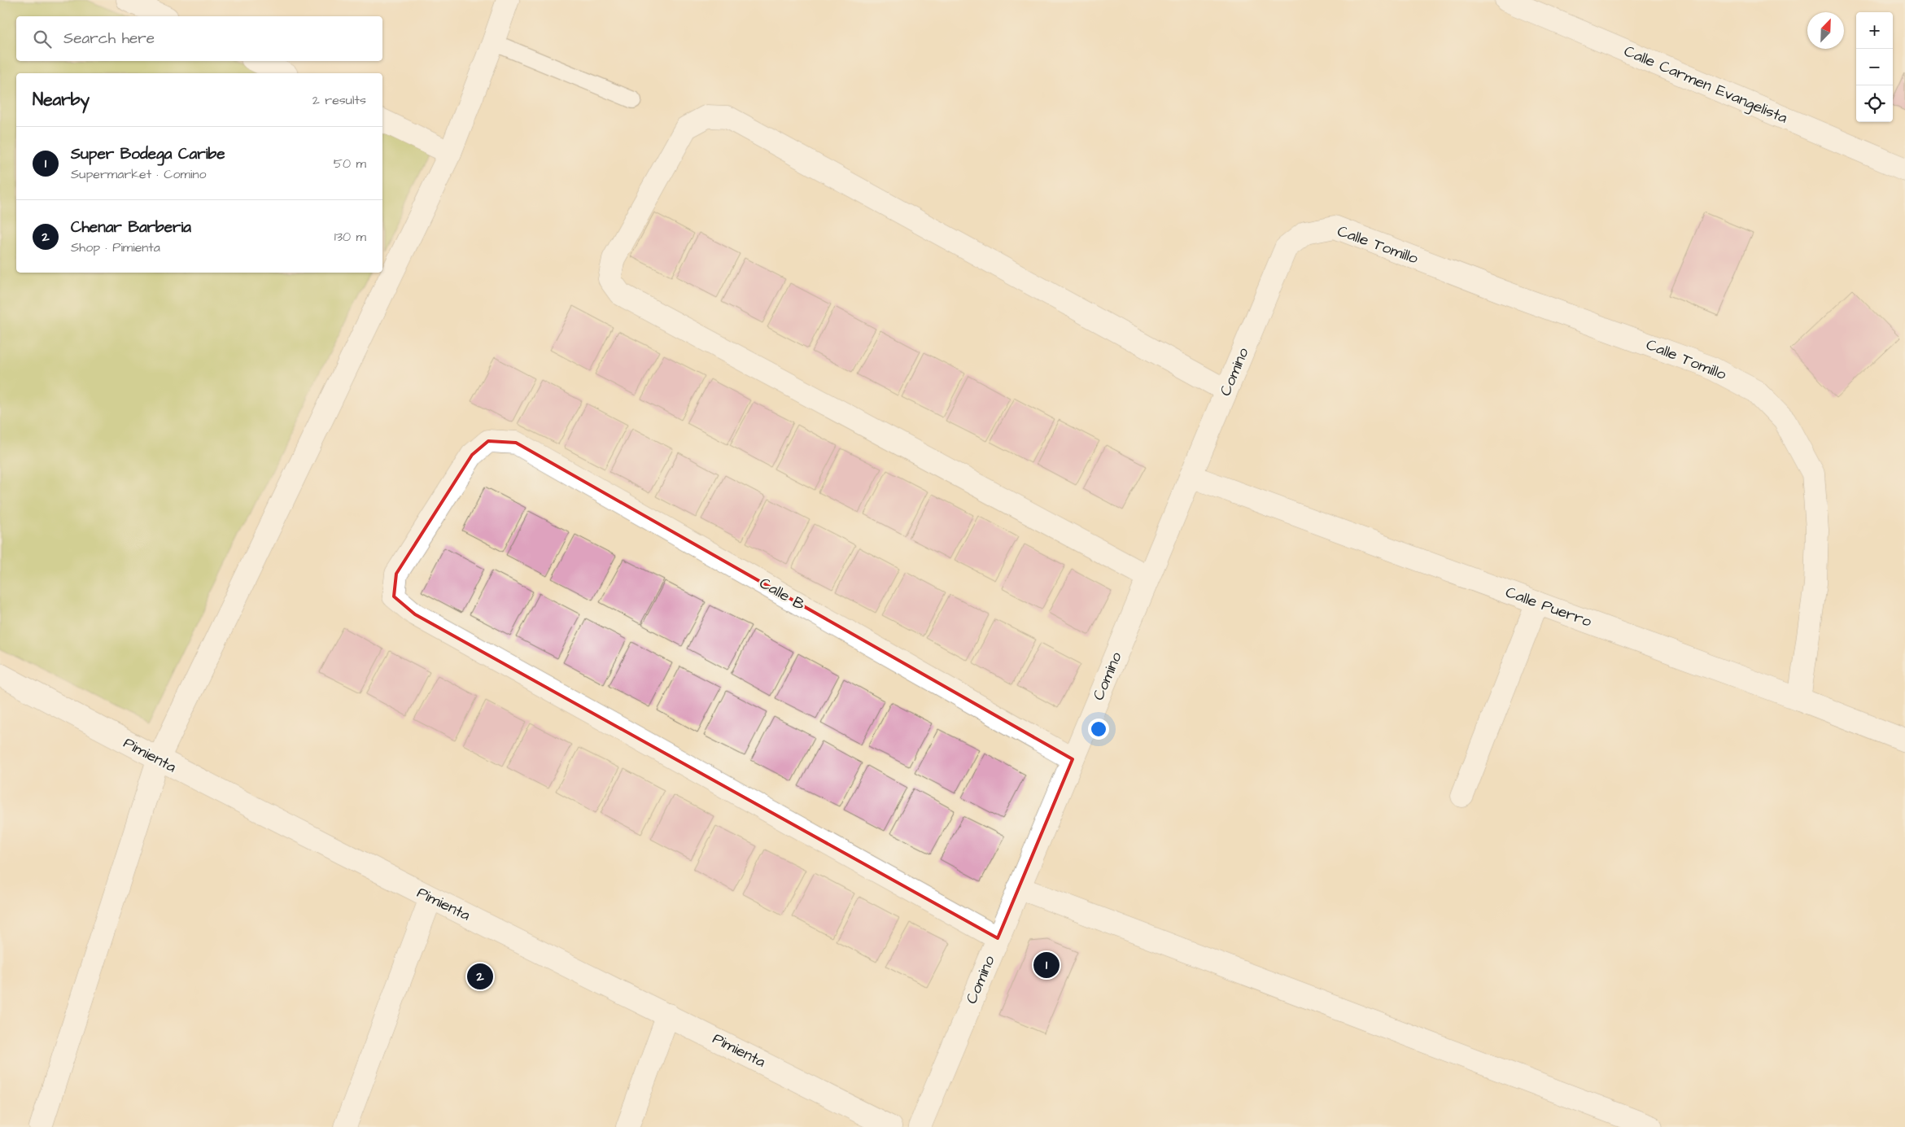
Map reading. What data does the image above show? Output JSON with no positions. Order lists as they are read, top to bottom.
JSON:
{
  "streets": {
    "street": [
      "Calle Carmen Evangelista",
      "Calle Tomillo",
      "Comino",
      "Calle B",
      "Calle Puerro",
      "Pimienta"
    ]
  },
  "crossings": [
    ["Calle Tomillo", "Comino"],
    ["Calle Tomillo", "Calle Puerro"],
    ["Comino", "Calle B"],
    ["Comino", "Calle Puerro"]
  ],
  "north": "top right",
  "page": {
    "map_buttons": ["+", "−"],
    "search": "Search here",
    "heading": ["Nearby", "2 results"],
    "list": [
      {
        "mark": "1",
        "name": "Super Bodega Caribe",
        "note": "Supermarket · Comino",
        "value": "50 m"
      },
      {
        "mark": "2",
        "name": "Chenar Barberia",
        "note": "Shop · Pimienta",
        "value": "130 m"
      }
    ],
    "pins": ["1", "2"]
  }
}
